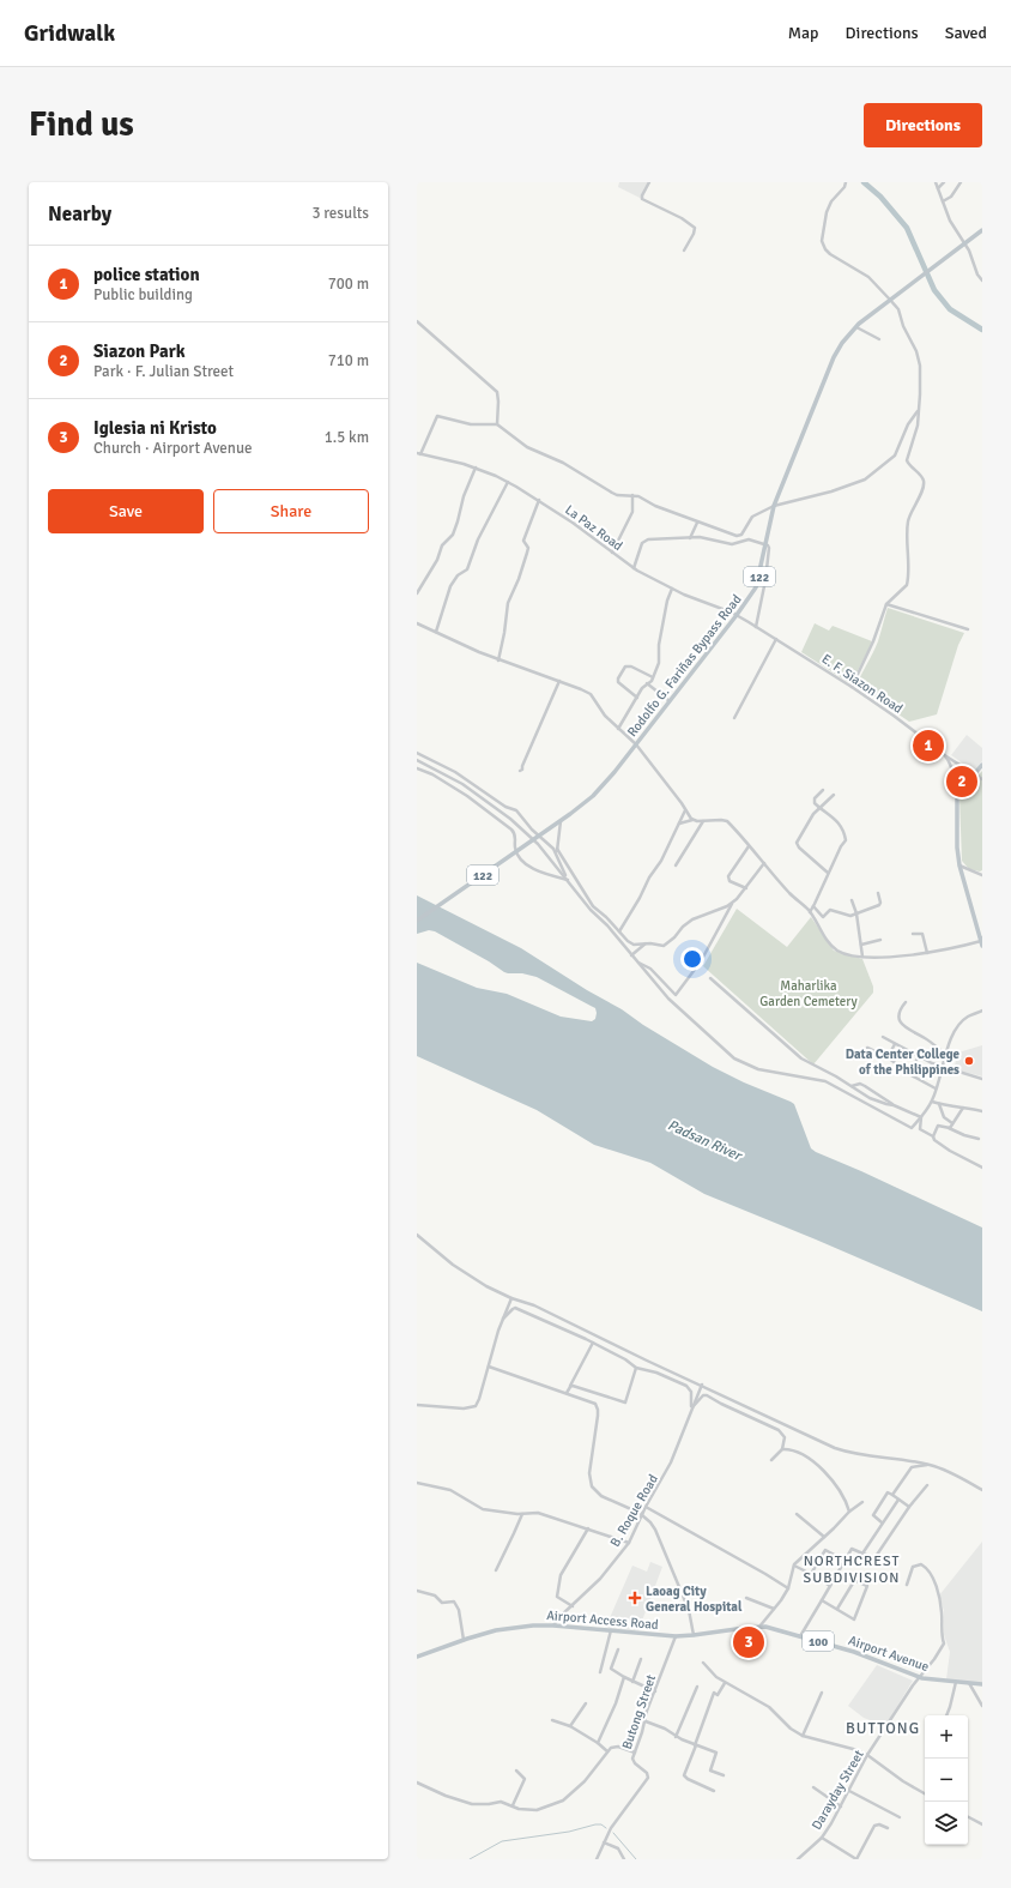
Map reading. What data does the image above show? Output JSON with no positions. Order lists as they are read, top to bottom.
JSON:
{
  "streets": {
    "main road": [
      "122",
      "Rodolfo G. Fariñas Bypass Road",
      "Airport Access Road",
      "100",
      "Airport Avenue"
    ],
    "street": [
      "La Paz Road",
      "E. F. Siazon Road",
      "B. Roque Road",
      "Butong Street",
      "Darayday Street"
    ]
  },
  "crossings": [
    ["La Paz Road", "Rodolfo G. Fariñas Bypass Road"],
    ["La Paz Road", "E. F. Siazon Road"],
    ["B. Roque Road", "Airport Access Road"],
    ["Airport Access Road", "Airport Avenue"],
    ["Airport Access Road", "Butong Street"],
    ["Airport Avenue", "Butong Street"],
    ["Airport Avenue", "Darayday Street"]
  ],
  "districts": ["NORTHCREST SUBDIVISION", "BUTTONG"],
  "water": ["Padsan River"],
  "parks": ["Maharlika Garden Cemetery"],
  "places": {
    "other": ["Data Center College of the Philippines"],
    "health": ["Laoag City General Hospital"]
  },
  "page": {
    "header": "Gridwalk",
    "nav": ["Map", "Directions", "Saved"],
    "buttons": [
      "Directions",
      ["Save", "Share"]
    ],
    "title": "Find us",
    "heading": ["Nearby", "3 results"],
    "list": [
      {
        "mark": "1",
        "name": "police station",
        "note": "Public building",
        "value": "700 m"
      },
      {
        "mark": "2",
        "name": "Siazon Park",
        "note": "Park · F. Julian Street",
        "value": "710 m"
      },
      {
        "mark": "3",
        "name": "Iglesia ni Kristo",
        "note": "Church · Airport Avenue",
        "value": "1.5 km"
      }
    ],
    "pins": ["1", "2", "3"],
    "map_buttons": ["+", "−"]
  }
}
